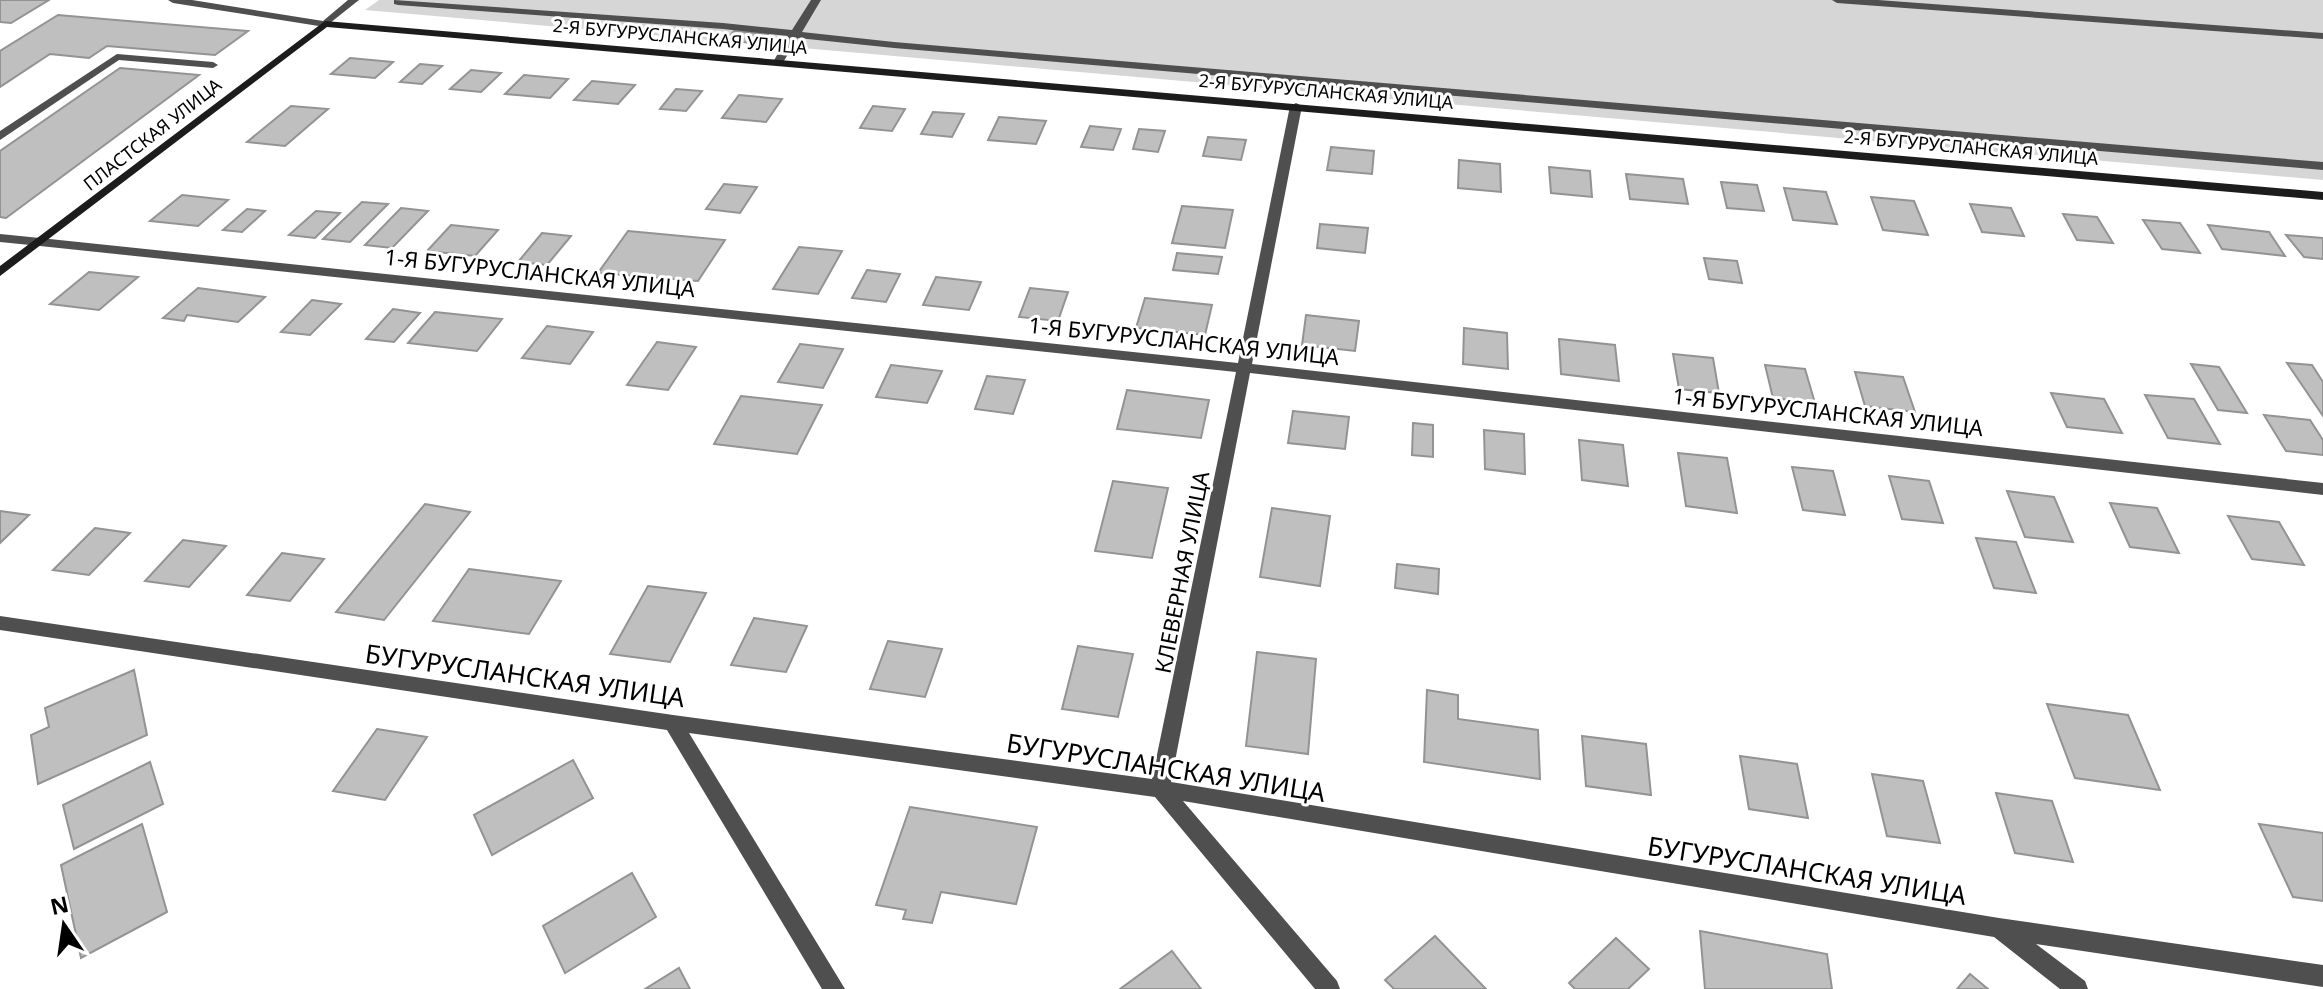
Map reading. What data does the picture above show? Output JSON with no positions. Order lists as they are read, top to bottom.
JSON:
{
  "streets": {
    "street": [
      "2-Я БУГУРУСЛАНСКАЯ УЛИЦА",
      "ПЛАСТСКАЯ УЛИЦА",
      "1-Я БУГУРУСЛАНСКАЯ УЛИЦА",
      "КЛЕВЕРНАЯ УЛИЦА",
      "БУГУРУСЛАНСКАЯ УЛИЦА"
    ]
  },
  "crossings": [
    ["2-Я БУГУРУСЛАНСКАЯ УЛИЦА", "ПЛАСТСКАЯ УЛИЦА"],
    ["2-Я БУГУРУСЛАНСКАЯ УЛИЦА", "КЛЕВЕРНАЯ УЛИЦА"],
    ["ПЛАСТСКАЯ УЛИЦА", "1-Я БУГУРУСЛАНСКАЯ УЛИЦА"],
    ["1-Я БУГУРУСЛАНСКАЯ УЛИЦА", "КЛЕВЕРНАЯ УЛИЦА"],
    ["КЛЕВЕРНАЯ УЛИЦА", "БУГУРУСЛАНСКАЯ УЛИЦА"]
  ],
  "north": "top"
}
